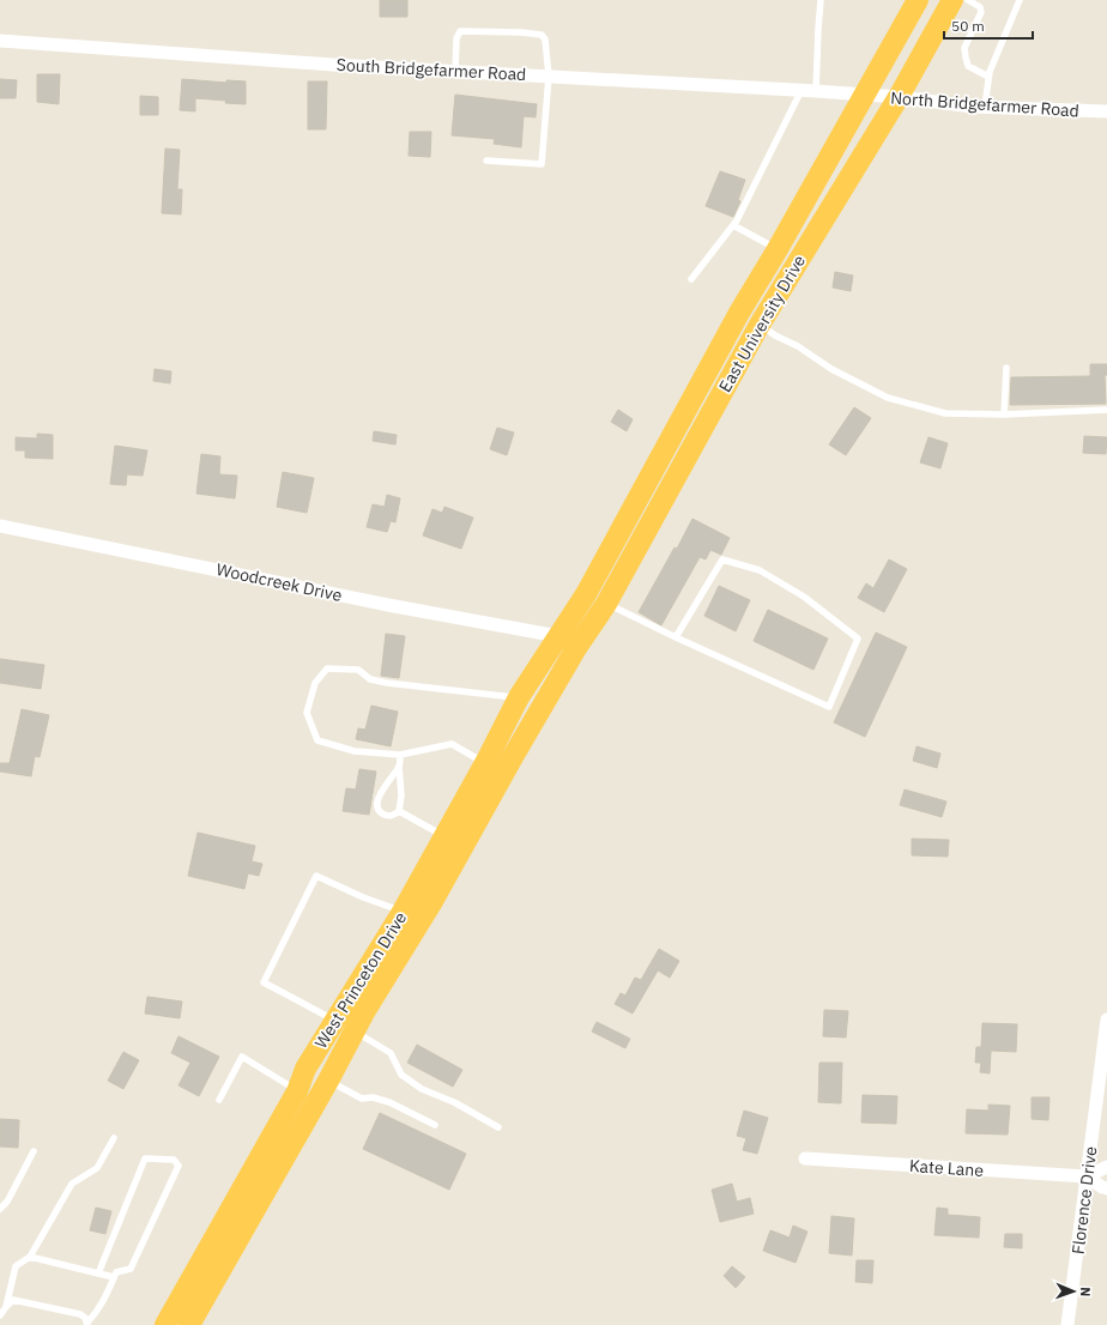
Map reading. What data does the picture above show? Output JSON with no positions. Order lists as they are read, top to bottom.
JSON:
{
  "streets": {
    "highway": ["East University Drive", "West Princeton Drive"],
    "street": [
      "South Bridgefarmer Road",
      "North Bridgefarmer Road",
      "Woodcreek Drive",
      "Kate Lane",
      "Florence Drive"
    ]
  },
  "crossings": [
    ["South Bridgefarmer Road", "North Bridgefarmer Road"],
    ["South Bridgefarmer Road", "East University Drive"],
    ["North Bridgefarmer Road", "East University Drive"],
    ["East University Drive", "Woodcreek Drive"],
    ["East University Drive", "West Princeton Drive"],
    ["Woodcreek Drive", "West Princeton Drive"],
    ["Kate Lane", "Florence Drive"]
  ],
  "scale_bar": "50 m",
  "north": "right"
}
